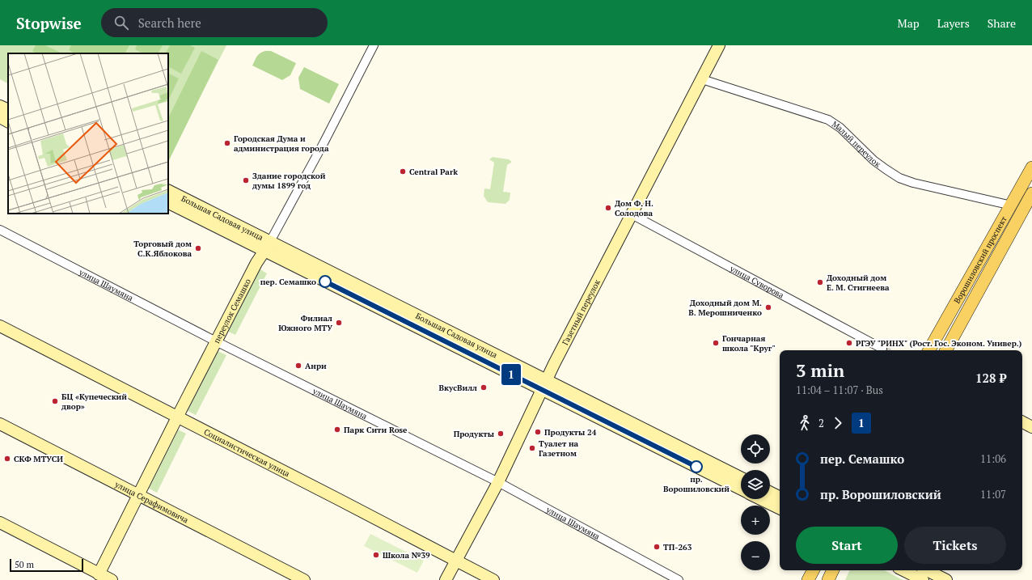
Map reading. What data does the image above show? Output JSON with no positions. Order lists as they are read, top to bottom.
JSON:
{
  "streets": {
    "main road": ["Ворошиловский проспект"],
    "street": [
      "Малый переулок",
      "Большая Садовая улица",
      "улица Суворова",
      "улица Шаумяна",
      "переулок Семашко",
      "Газетный переулок",
      "Социалистическая улица",
      "улица Серафимовича"
    ]
  },
  "crossings": [
    ["Малый переулок", "Ворошиловский проспект"],
    ["Малый переулок", "Газетный переулок"],
    ["Большая Садовая улица", "переулок Семашко"],
    ["Большая Садовая улица", "Газетный переулок"],
    ["улица Суворова", "Газетный переулок"],
    ["улица Шаумяна", "переулок Семашко"],
    ["улица Шаумяна", "Газетный переулок"],
    ["переулок Семашко", "Социалистическая улица"],
    ["переулок Семашко", "улица Серафимовича"],
    ["Газетный переулок", "Социалистическая улица"]
  ],
  "places": [
    "Городская Дума и администрация города",
    "Central Park",
    "Здание городской думы 1899 год",
    "Дом Ф. Н. Солодова",
    "Торговый дом С.К.Яблокова",
    "пер. Семашко",
    "Доходный дом Е. М. Стигнеева",
    "Доходный дом М. В. Мерошниченко",
    "Филиал Южного МТУ",
    "Гончарная школа \"Круг\"",
    "РГЭУ \"РИНХ\" (Рост. Гос. Эконом. Универ.)",
    "Анри",
    "ВкусВилл",
    "БЦ «Купеческий двор»",
    "Парк Сити Rose",
    "Продукты 24",
    "Продукты",
    "Туалет на Газетном",
    "СКФ МТУСИ",
    "пр. Ворошиловский",
    "ТП-263",
    "Школа №39"
  ],
  "lines": ["bus line 1"],
  "scale_bar": "50 m",
  "page": {
    "header": "Stopwise",
    "search": "Search here",
    "nav": ["Map", "Layers", "Share"],
    "on_map": "1",
    "heading": ["3 min", "11:04 – 11:07 · Bus", "128 ₽"],
    "legs": ["2", "1"],
    "map_buttons": ["+", "−"],
    "list": [
      {
        "name": "пер. Семашко",
        "value": "11:06"
      },
      {
        "name": "пр. Ворошиловский",
        "value": "11:07"
      }
    ],
    "buttons": ["Start", "Tickets"],
    "scale": "50 m"
  }
}
